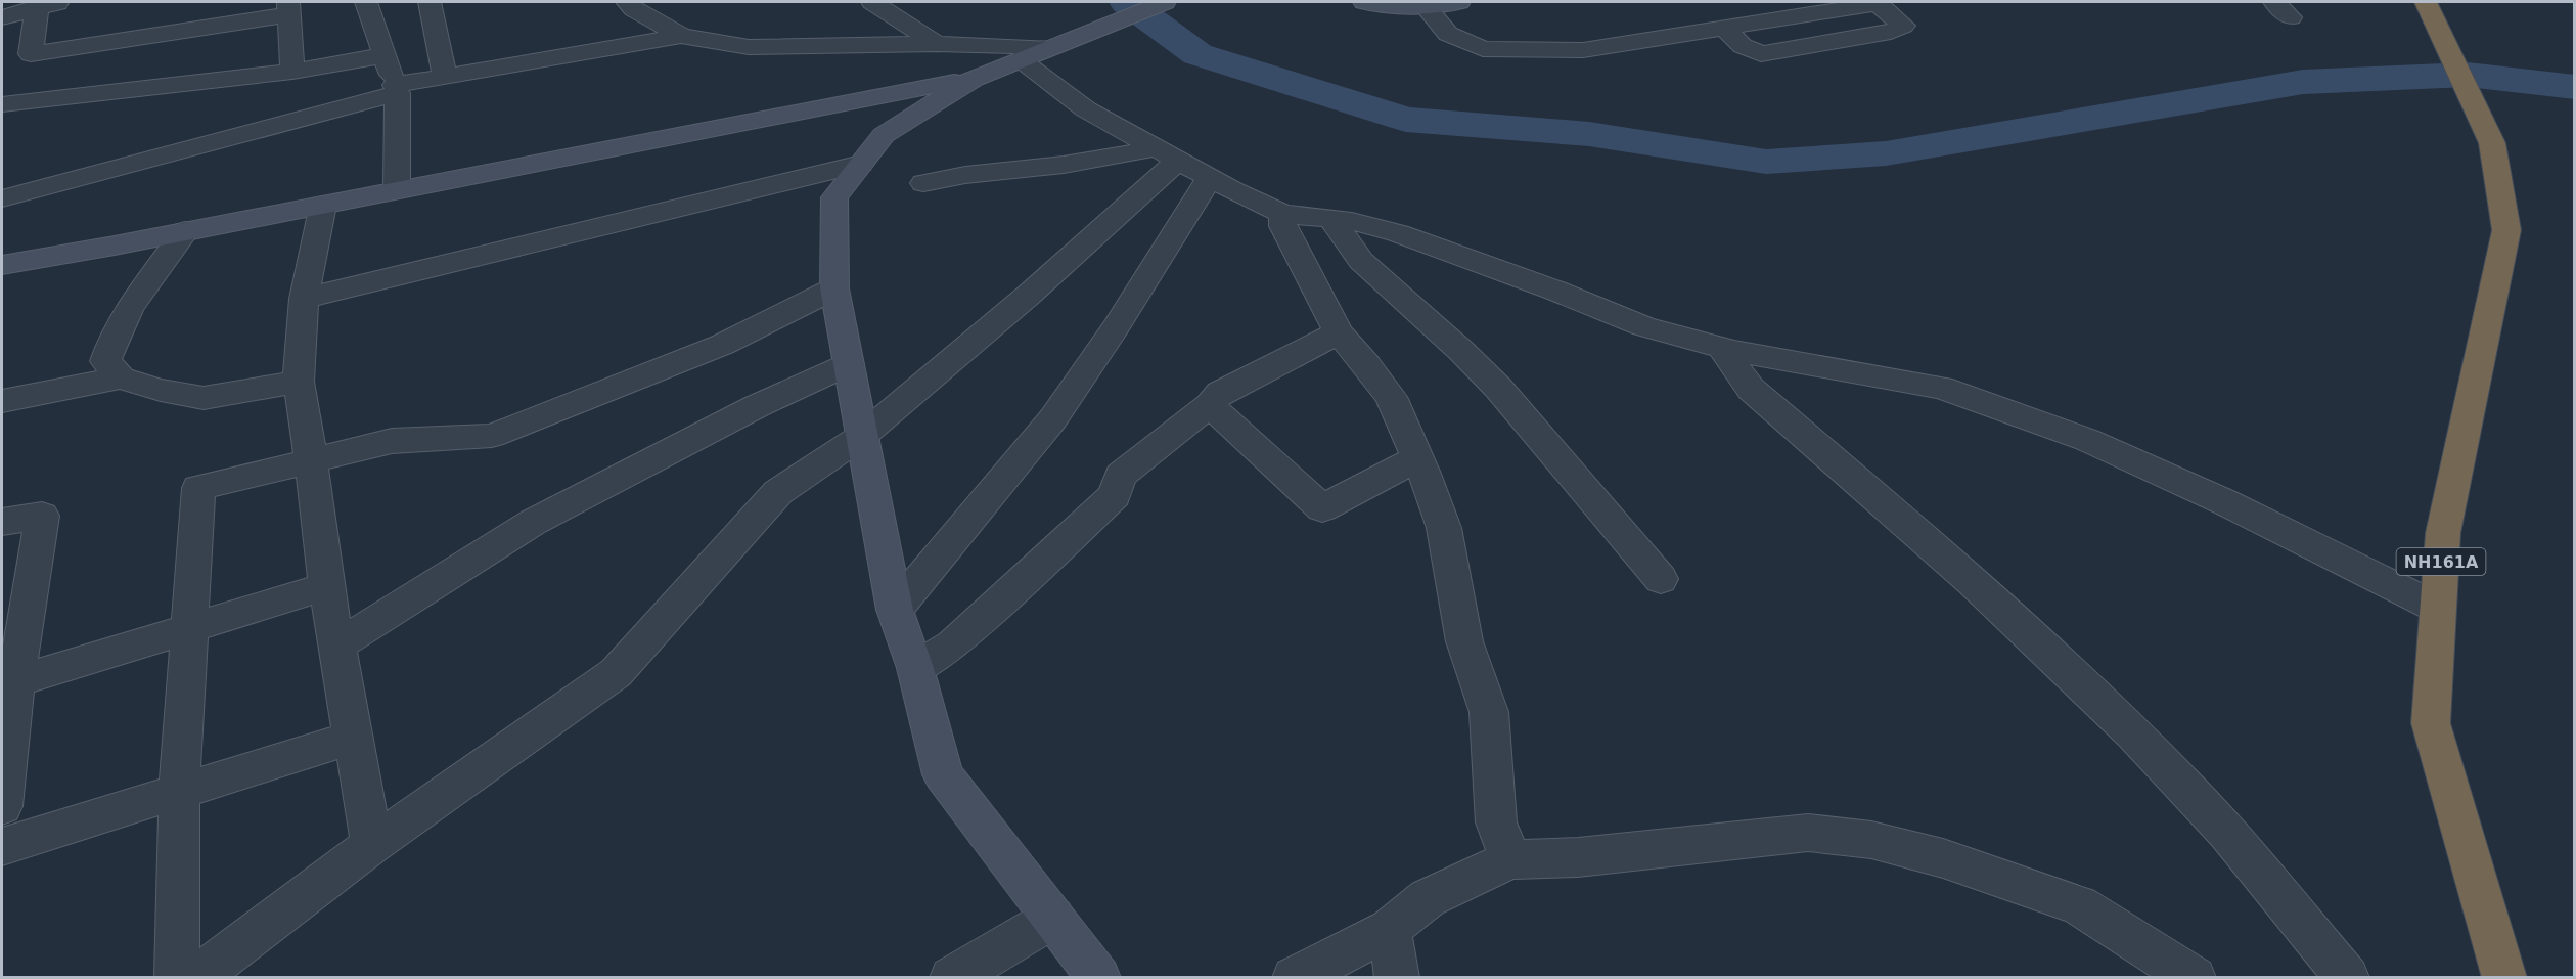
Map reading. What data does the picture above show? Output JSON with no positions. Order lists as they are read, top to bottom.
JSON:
{
  "streets": {
    "highway": ["NH161A"]
  }
}
